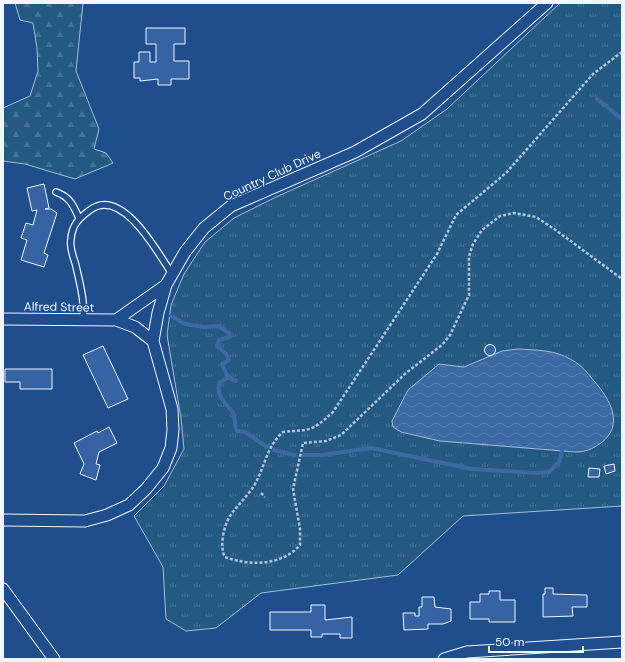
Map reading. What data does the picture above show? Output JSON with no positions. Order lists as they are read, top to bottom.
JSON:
{
  "streets": {
    "street": ["Country Club Drive", "Alfred Street"]
  },
  "crossings": [
    ["Country Club Drive", "Alfred Street"]
  ],
  "scale_bar": "50 m"
}
